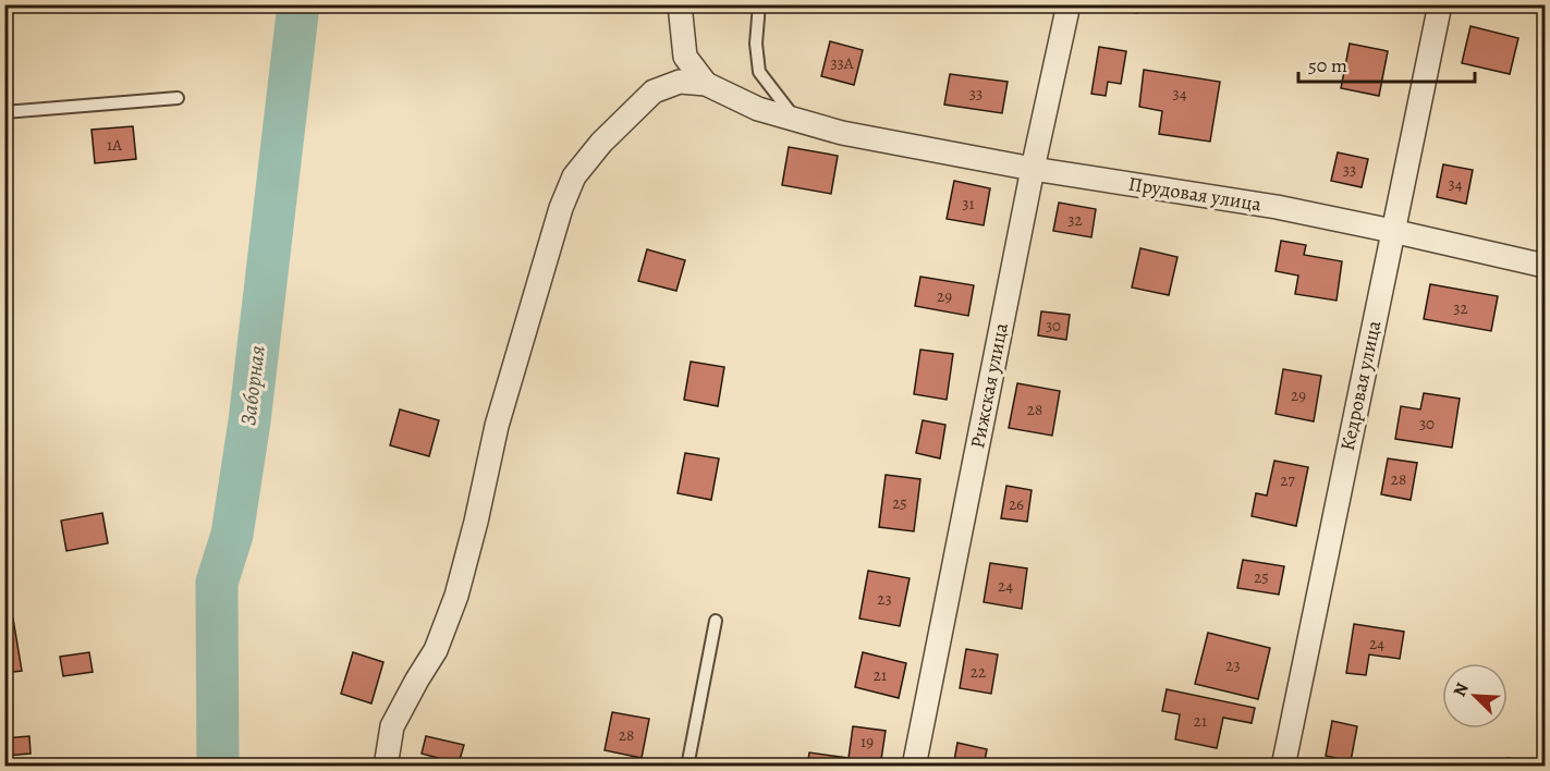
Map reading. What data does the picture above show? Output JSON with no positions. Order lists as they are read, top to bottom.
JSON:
{
  "streets": {
    "street": ["Прудовая улица", "Рижская улица", "Кедровая улица"]
  },
  "crossings": [
    ["Прудовая улица", "Рижская улица"],
    ["Прудовая улица", "Кедровая улица"]
  ],
  "water": ["Заборная"],
  "house_numbers": [
    "33А",
    "33",
    "34",
    "1А",
    "33",
    "34",
    "31",
    "32",
    "29",
    "32",
    "30",
    "29",
    "28",
    "30",
    "28",
    "27",
    "25",
    "26",
    "25",
    "24",
    "23",
    "24",
    "23",
    "22",
    "21",
    "21",
    "28",
    "19"
  ],
  "scale_bar": "50 m",
  "north": "top left"
}
